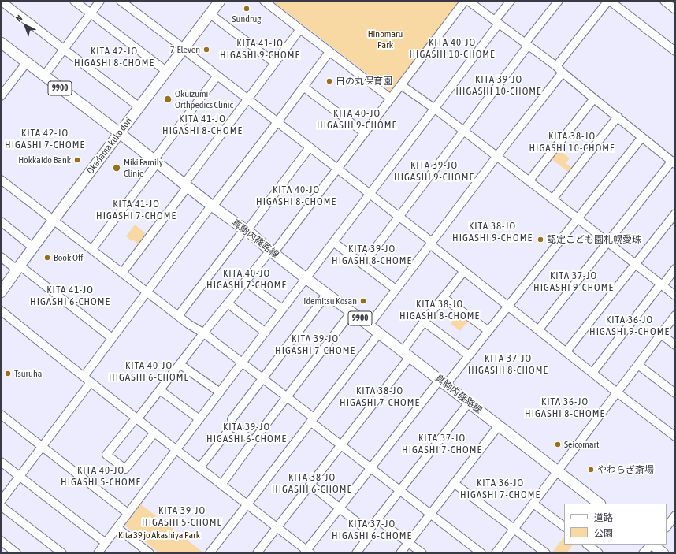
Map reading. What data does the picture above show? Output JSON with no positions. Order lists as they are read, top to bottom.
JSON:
{
  "streets": {
    "main road": ["9900", "Okadama kuko dori", "真駒内篠路線"]
  },
  "crossings": [
    ["Okadama kuko dori", "真駒内篠路線"]
  ],
  "districts": [
    "KITA 40-JO HIGASHI 10-CHOME",
    "KITA 41-JO HIGASHI 9-CHOME",
    "KITA 42-JO HIGASHI 8-CHOME",
    "KITA 39-JO HIGASHI 10-CHOME",
    "KITA 40-JO HIGASHI 9-CHOME",
    "KITA 41-JO HIGASHI 8-CHOME",
    "KITA 42-JO HIGASHI 7-CHOME",
    "KITA 38-JO HIGASHI 10-CHOME",
    "KITA 39-JO HIGASHI 9-CHOME",
    "KITA 40-JO HIGASHI 8-CHOME",
    "KITA 41-JO HIGASHI 7-CHOME",
    "KITA 38-JO HIGASHI 9-CHOME",
    "KITA 39-JO HIGASHI 8-CHOME",
    "KITA 40-JO HIGASHI 7-CHOME",
    "KITA 37-JO HIGASHI 9-CHOME",
    "KITA 41-JO HIGASHI 6-CHOME",
    "KITA 38-JO HIGASHI 8-CHOME",
    "KITA 36-JO HIGASHI 9-CHOME",
    "KITA 39-JO HIGASHI 7-CHOME",
    "KITA 37-JO HIGASHI 8-CHOME",
    "KITA 40-JO HIGASHI 6-CHOME",
    "KITA 38-JO HIGASHI 7-CHOME",
    "KITA 36-JO HIGASHI 8-CHOME",
    "KITA 39-JO HIGASHI 6-CHOME",
    "KITA 37-JO HIGASHI 7-CHOME",
    "KITA 40-JO HIGASHI 5-CHOME",
    "KITA 38-JO HIGASHI 6-CHOME",
    "KITA 36-JO HIGASHI 7-CHOME",
    "KITA 39-JO HIGASHI 5-CHOME",
    "KITA 37-JO HIGASHI 6-CHOME"
  ],
  "parks": ["Hinomaru Park", "Kita 39 jo Akashiya Park"],
  "places": [
    "Sundrug",
    "7-Eleven",
    "日の丸保育園",
    "Okuizumi Orthpedics Clinic",
    "Hokkaido Bank",
    "Miki Family Clinic",
    "認定こども園札幌愛珠",
    "Book Off",
    "Idemitsu Kosan",
    "Tsuruha",
    "Seicomart",
    "やわらぎ斎場"
  ],
  "legend": ["道路", "公園"],
  "north": "top left"
}
